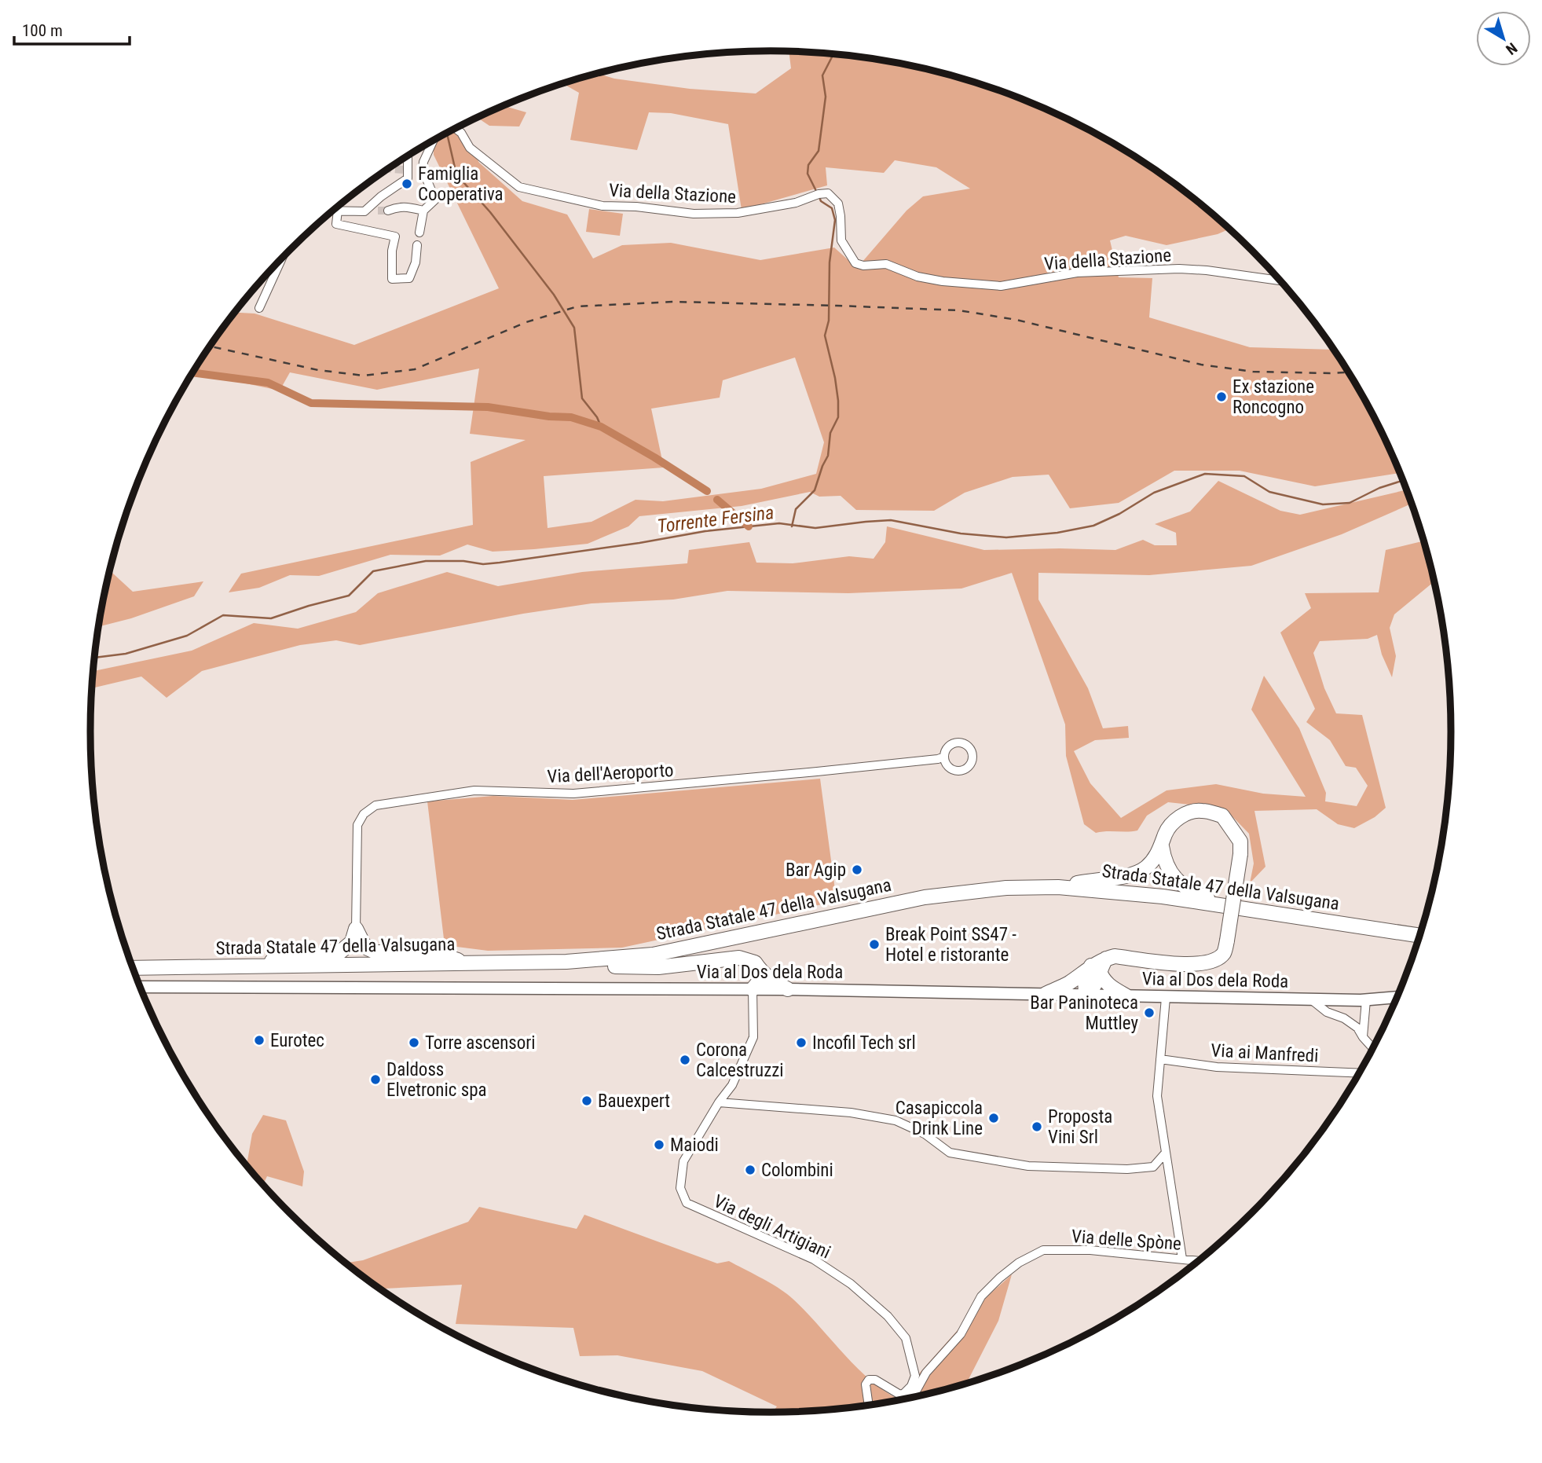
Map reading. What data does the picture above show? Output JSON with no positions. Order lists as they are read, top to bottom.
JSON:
{
  "streets": {
    "highway": ["Strada Statale 47 della Valsugana"],
    "main road": ["Via al Dos dela Roda"],
    "street": [
      "Via della Stazione",
      "Via dell'Aeroporto",
      "Via ai Manfredi",
      "Via degli Artigiani",
      "Via delle Spòne"
    ]
  },
  "crossings": [
    ["Via al Dos dela Roda", "Via degli Artigiani"],
    ["Via degli Artigiani", "Via delle Spòne"]
  ],
  "water": ["Torrente Fersina"],
  "places": [
    "Famiglia Cooperativa",
    "Ex stazione Roncogno",
    "Bar Agip",
    "Break Point SS47 - Hotel e ristorante",
    "Bar Paninoteca Muttley",
    "Eurotec",
    "Torre ascensori",
    "Incofil Tech srl",
    "Corona Calcestruzzi",
    "Daldoss Elvetronic spa",
    "Bauexpert",
    "Casapiccola Drink Line",
    "Proposta Vini Srl",
    "Maiodi",
    "Colombini"
  ],
  "scale_bar": "100 m",
  "north": "bottom right"
}
